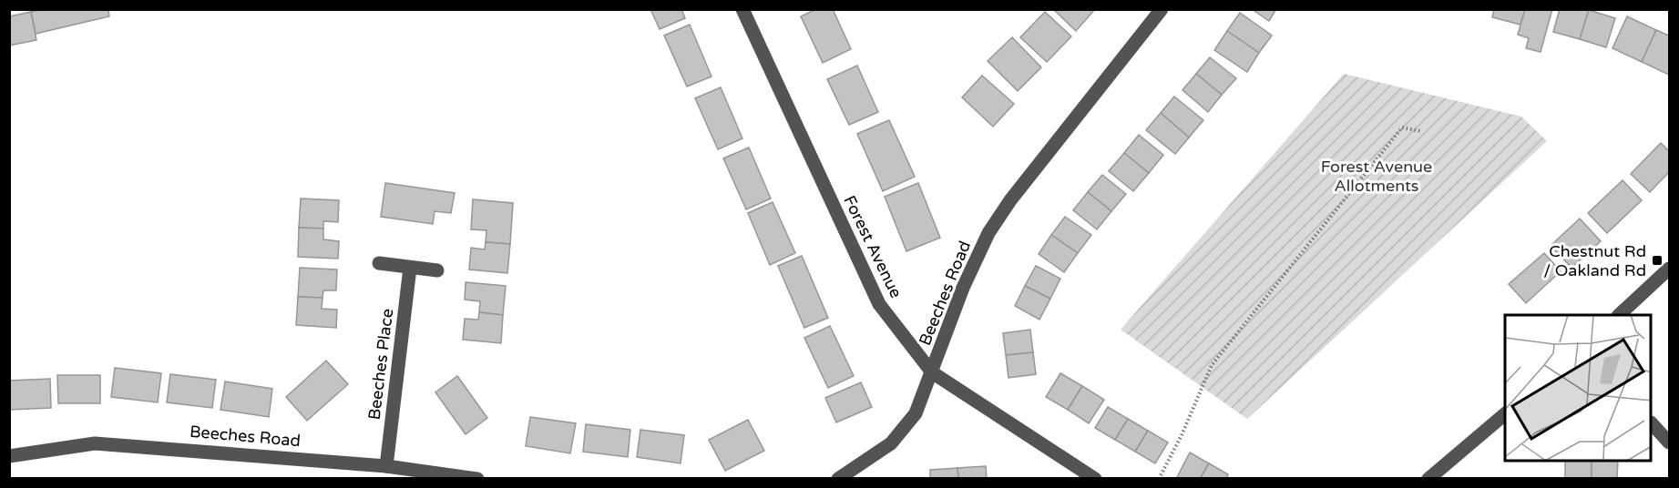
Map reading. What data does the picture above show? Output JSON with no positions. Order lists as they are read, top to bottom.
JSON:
{
  "streets": {
    "street": ["Forest Avenue", "Beeches Road", "Beeches Place"]
  },
  "crossings": [
    ["Forest Avenue", "Beeches Road"],
    ["Beeches Road", "Beeches Place"]
  ],
  "parks": ["Forest Avenue Allotments"],
  "places": {
    "transit": ["Chestnut Rd / Oakland Rd"]
  }
}
